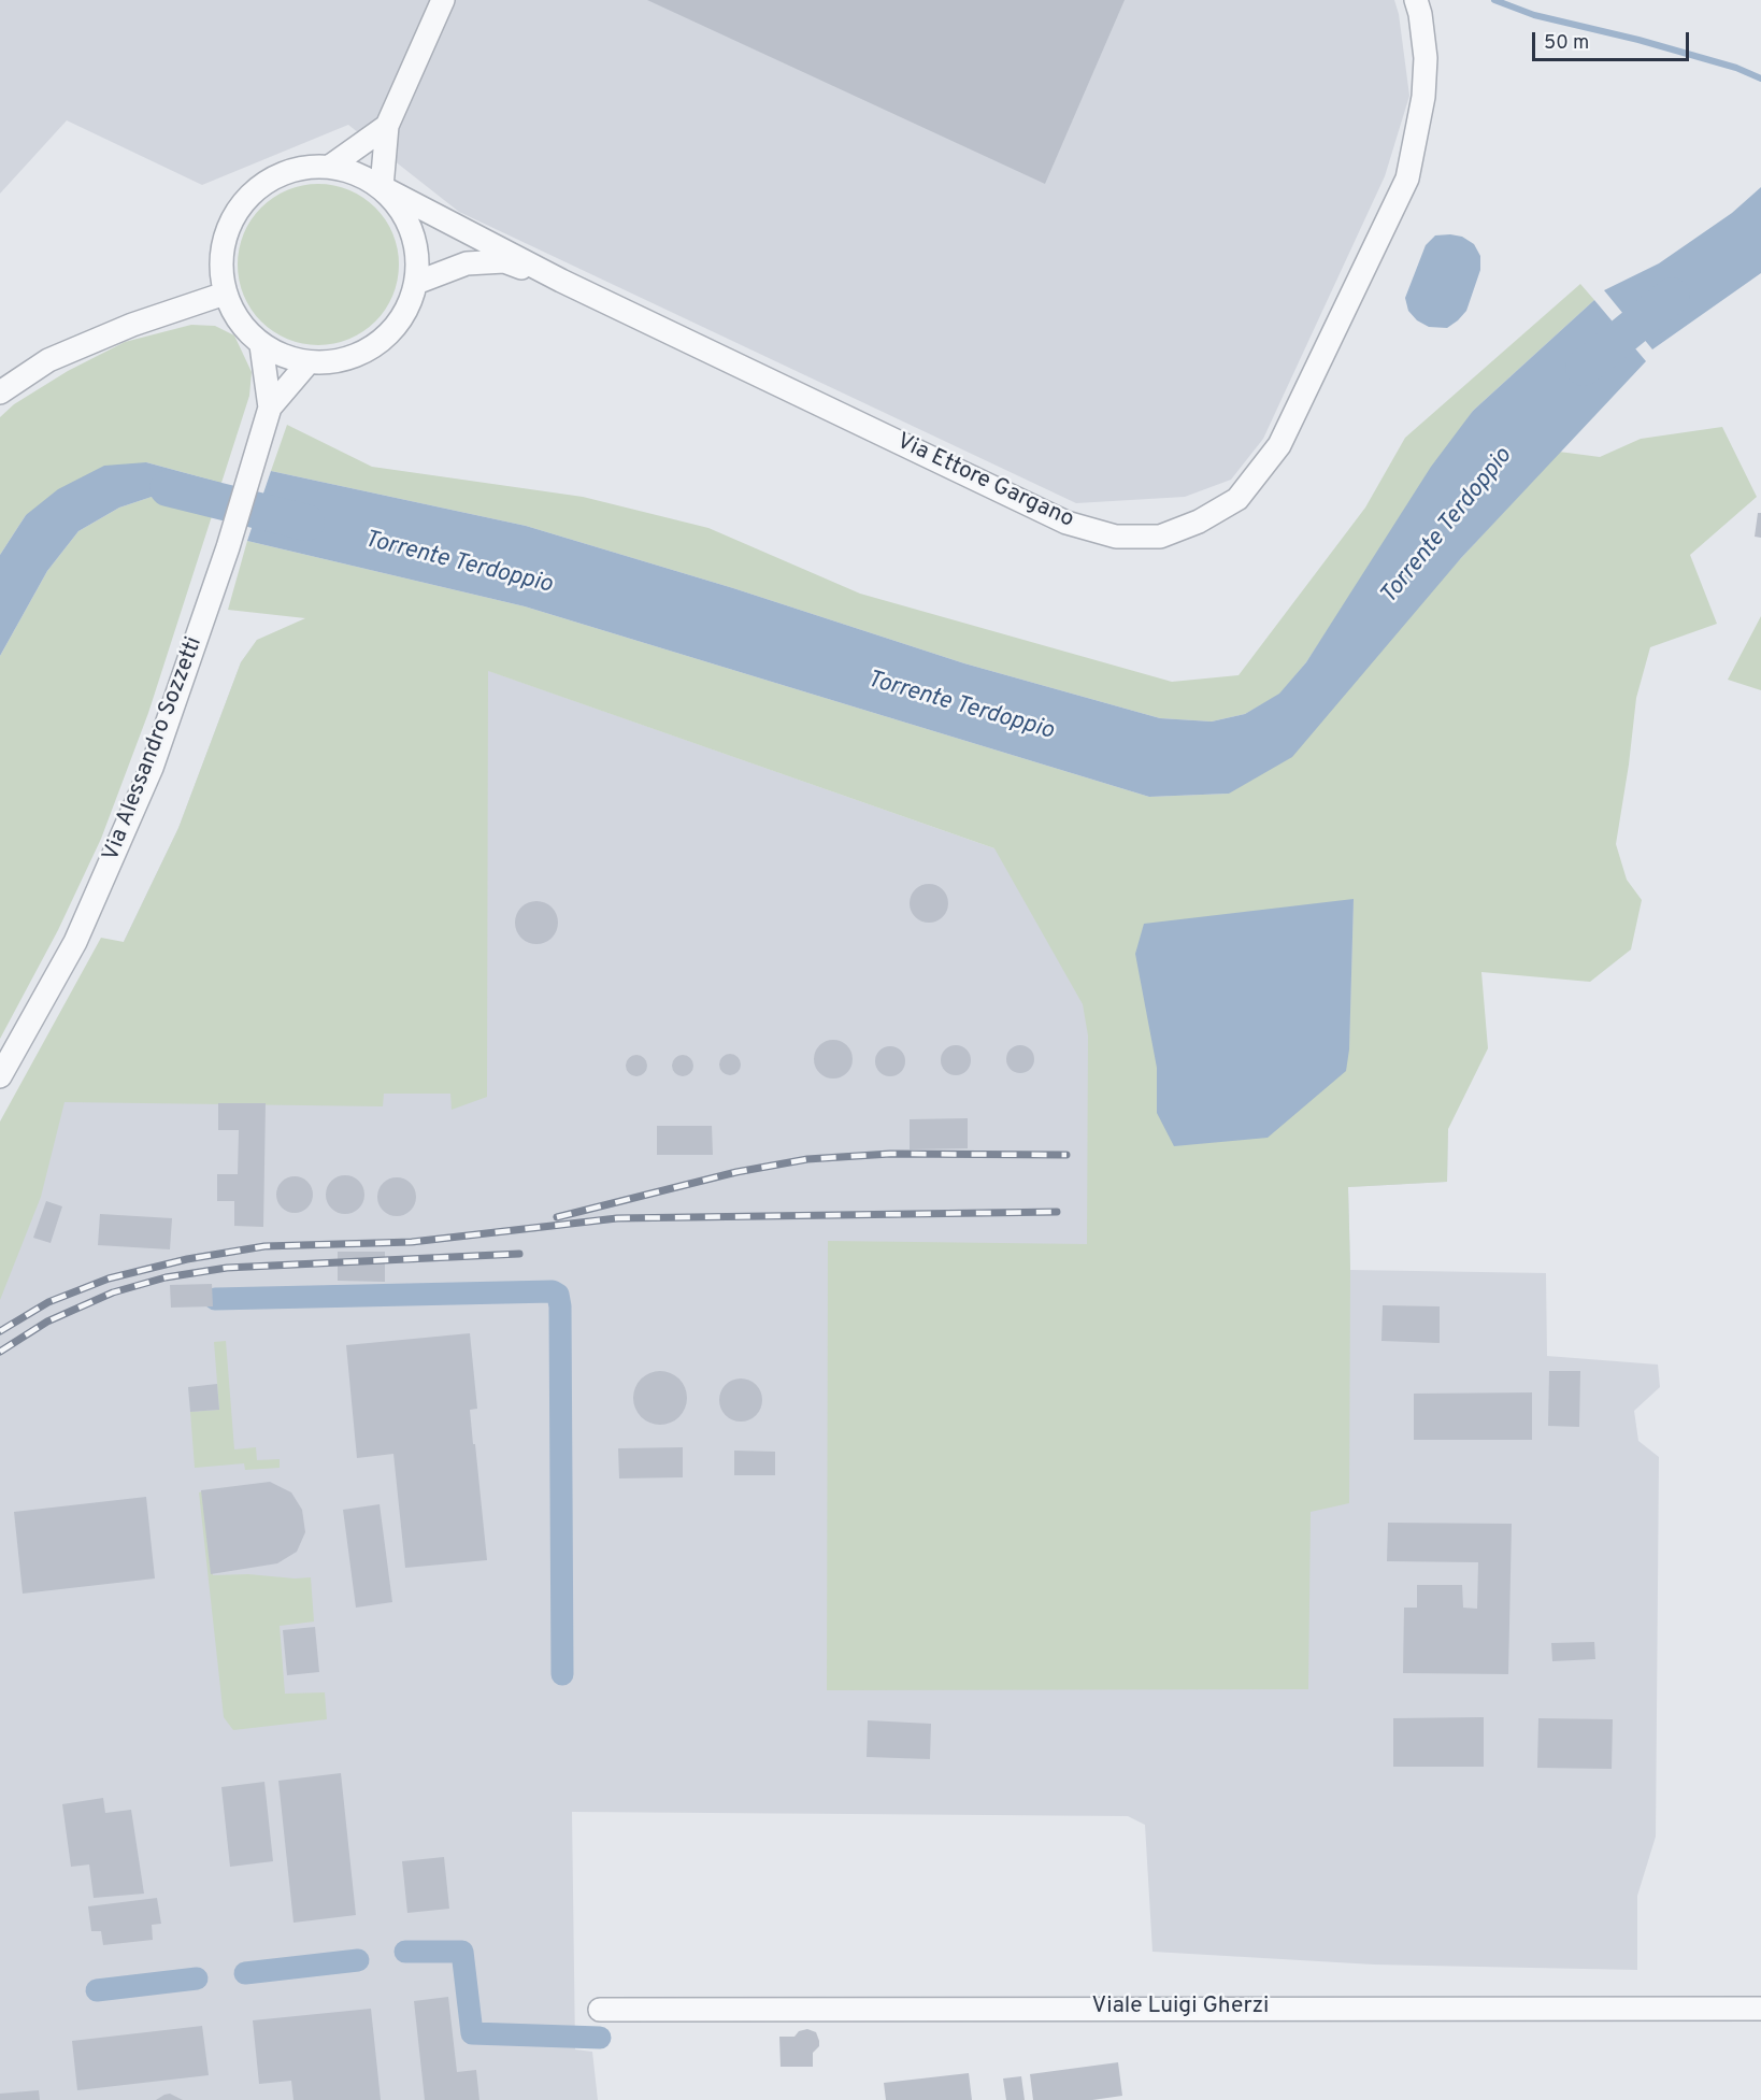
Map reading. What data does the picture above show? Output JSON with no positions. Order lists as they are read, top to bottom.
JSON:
{
  "streets": {
    "street": ["Via Ettore Gargano", "Via Alessandro Sozzetti", "Viale Luigi Gherzi"]
  },
  "crossings": [
    ["Via Ettore Gargano", "Via Alessandro Sozzetti"]
  ],
  "water": ["Torrente Terdoppio"],
  "scale_bar": "50 m"
}
